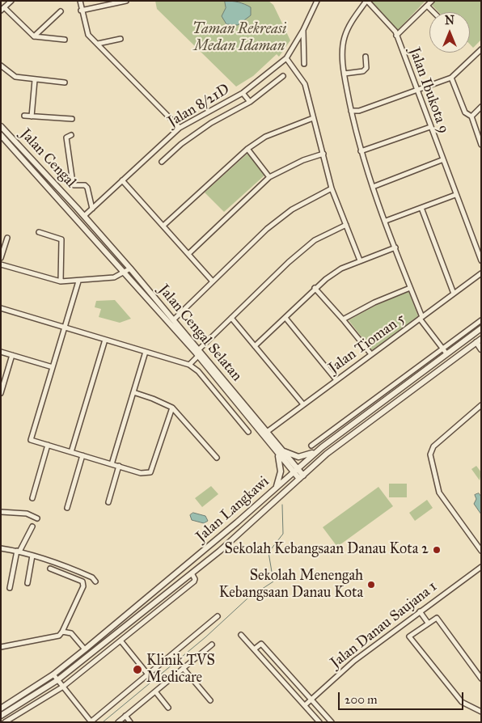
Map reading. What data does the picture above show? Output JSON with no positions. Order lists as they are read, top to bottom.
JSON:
{
  "streets": {
    "street": [
      "Jalan Ibukota 9",
      "Jalan 8/21D",
      "Jalan Cengal",
      "Jalan Cengal Selatan",
      "Jalan Tioman 5",
      "Jalan Langkawi",
      "Jalan Danau Saujana 1"
    ]
  },
  "crossings": [
    ["Jalan 8/21D", "Jalan Cengal Selatan"],
    ["Jalan Cengal", "Jalan Cengal Selatan"],
    ["Jalan Cengal Selatan", "Jalan Tioman 5"],
    ["Jalan Cengal Selatan", "Jalan Langkawi"]
  ],
  "parks": ["Taman Rekreasi Medan Idaman"],
  "places": ["Sekolah Kebangsaan Danau Kota 2", "Sekolah Menengah Kebangsaan Danau Kota", "Klinik TVS Medicare"],
  "scale_bar": "200 m",
  "north": "top"
}
